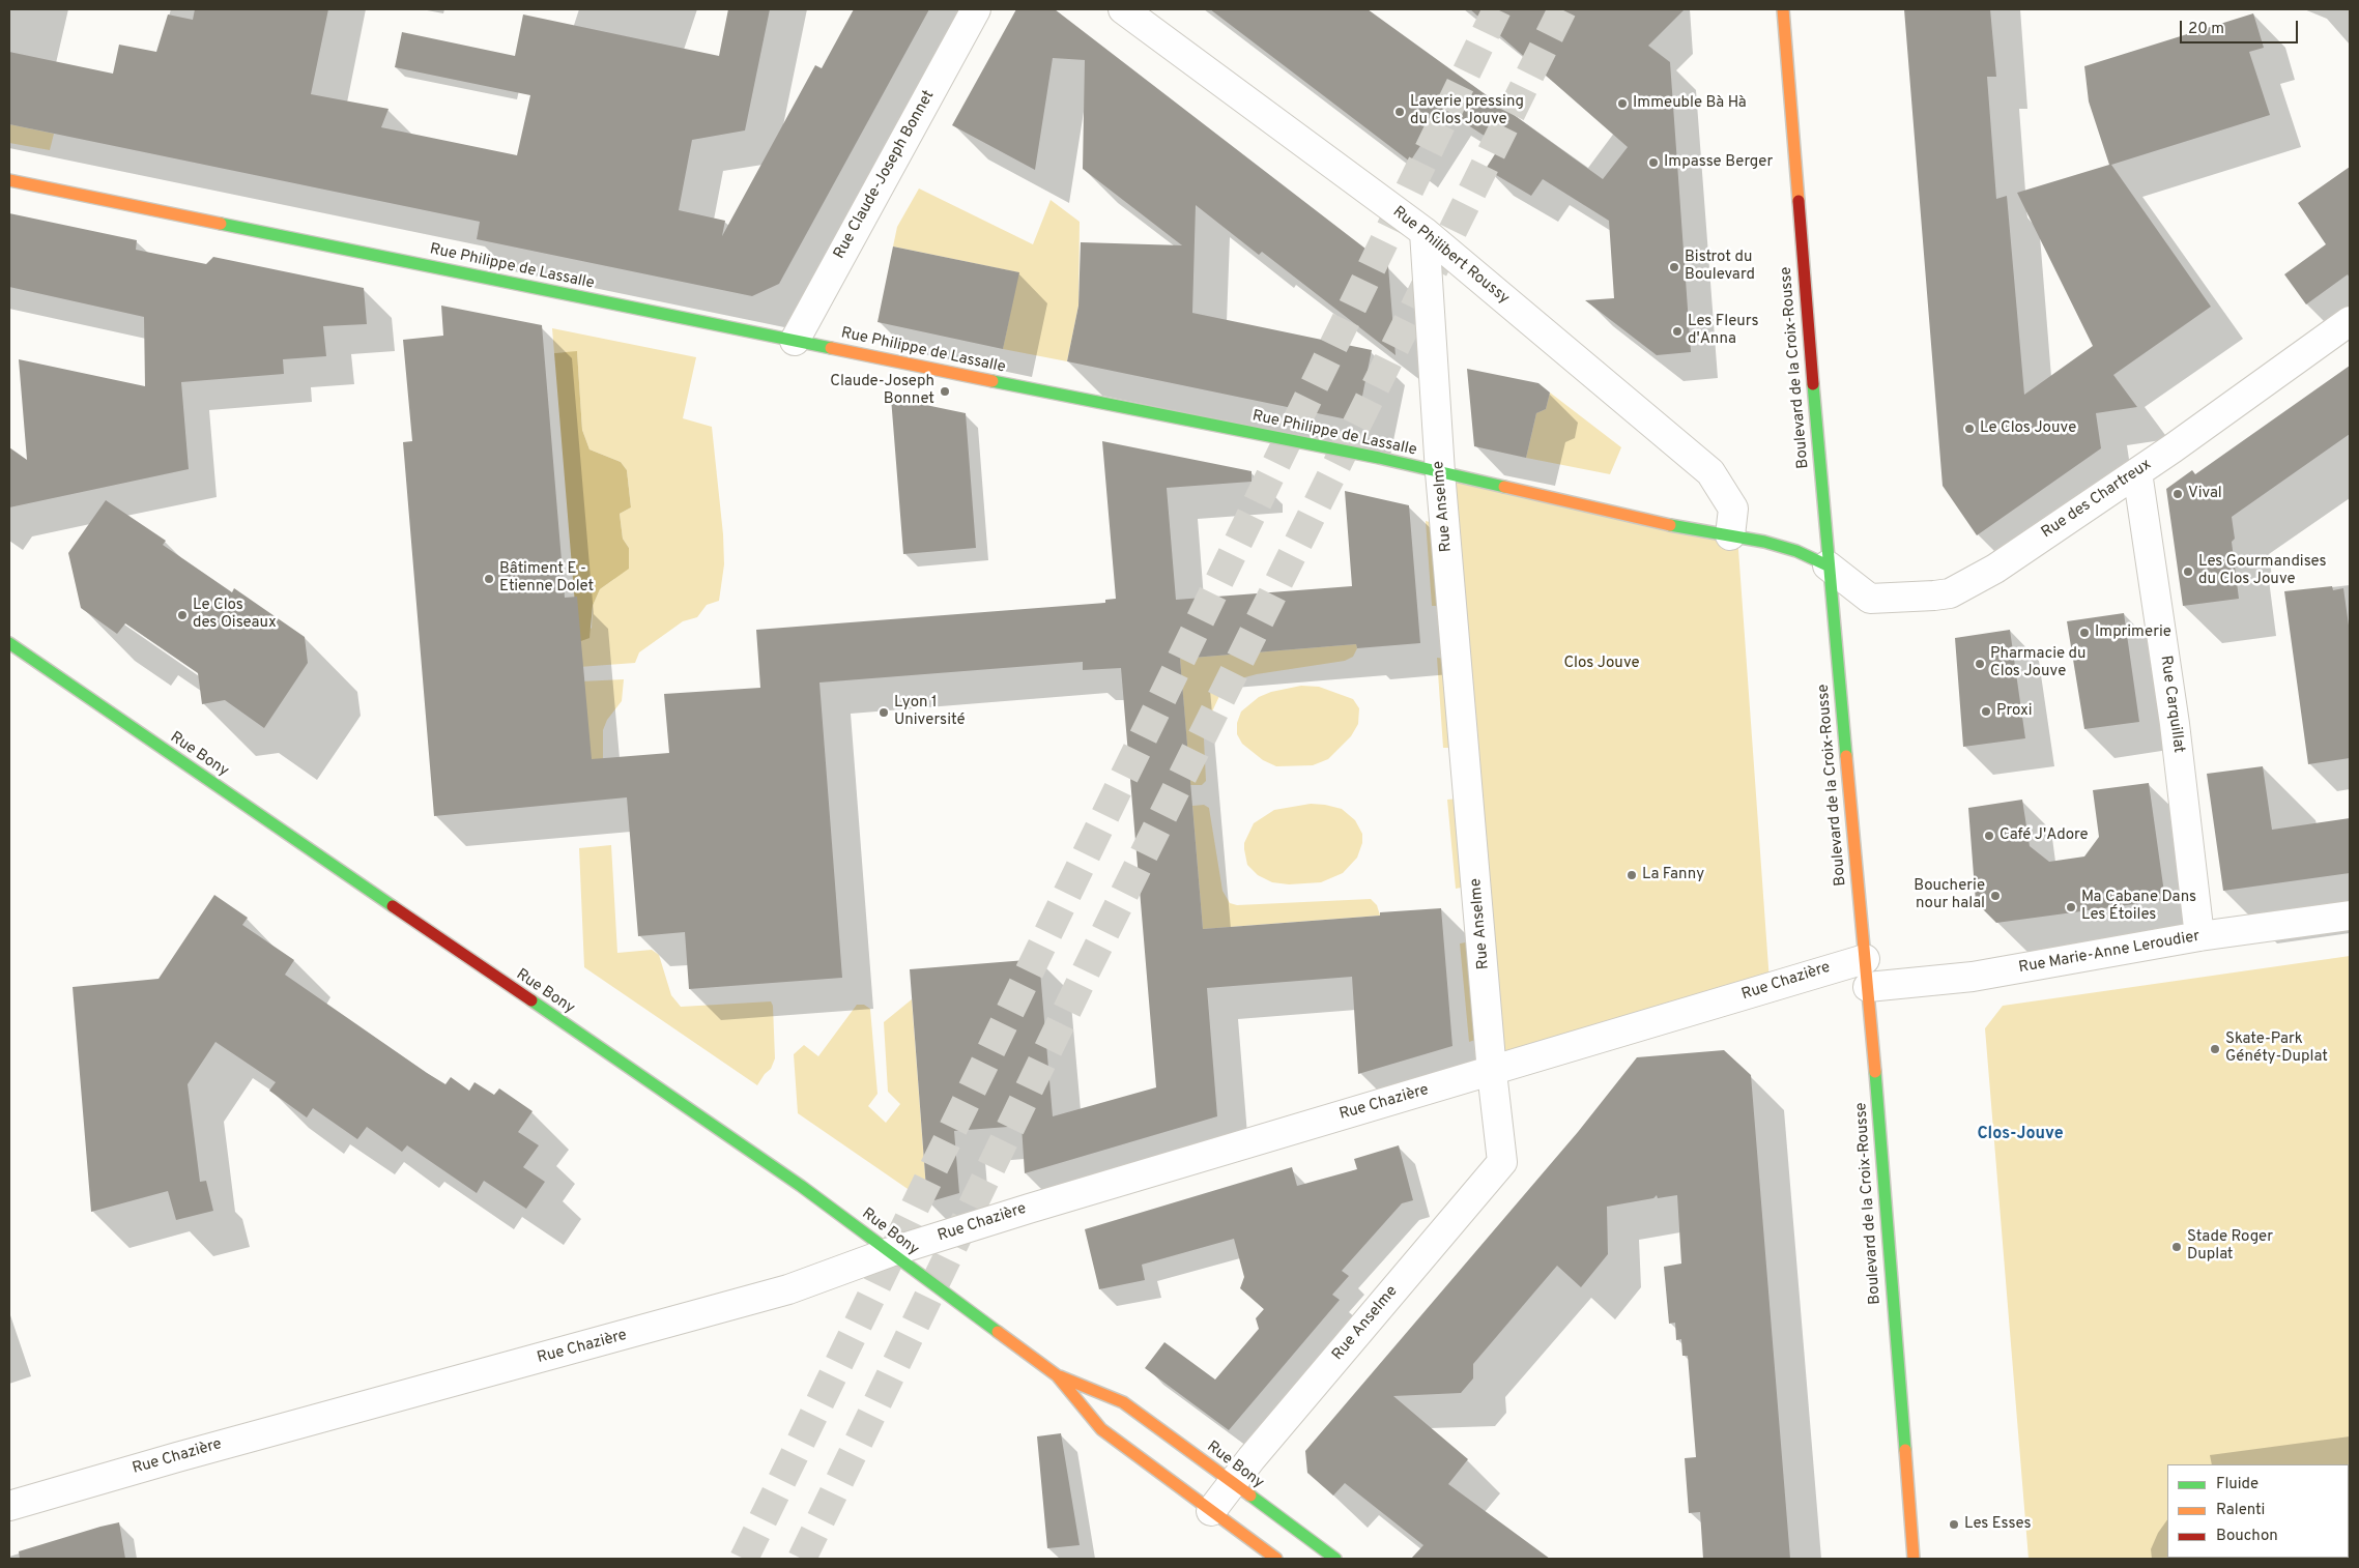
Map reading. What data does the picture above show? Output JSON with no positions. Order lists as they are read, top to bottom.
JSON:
{
  "streets": {
    "street": [
      "Rue Claude-Joseph Bonnet",
      "Rue Philibert Roussy",
      "Rue Philippe de Lassalle",
      "Boulevard de la Croix-Rousse",
      "Rue des Chartreux",
      "Rue Anselme",
      "Rue Carquillat",
      "Rue Bony",
      "Rue Marie-Anne Leroudier",
      "Rue Chazière"
    ]
  },
  "crossings": [
    ["Rue Claude-Joseph Bonnet", "Rue Philippe de Lassalle"],
    ["Rue Philibert Roussy", "Rue Philippe de Lassalle"],
    ["Rue Philibert Roussy", "Rue Anselme"],
    ["Rue Philippe de Lassalle", "Boulevard de la Croix-Rousse"],
    ["Rue Philippe de Lassalle", "Rue des Chartreux"],
    ["Rue Philippe de Lassalle", "Rue Anselme"],
    ["Boulevard de la Croix-Rousse", "Rue des Chartreux"],
    ["Boulevard de la Croix-Rousse", "Rue Marie-Anne Leroudier"],
    ["Boulevard de la Croix-Rousse", "Rue Chazière"],
    ["Rue des Chartreux", "Rue Carquillat"],
    ["Rue Anselme", "Rue Bony"],
    ["Rue Anselme", "Rue Chazière"],
    ["Rue Carquillat", "Rue Marie-Anne Leroudier"],
    ["Rue Bony", "Rue Chazière"]
  ],
  "districts": ["Clos-Jouve"],
  "parks": ["Clos Jouve"],
  "places": [
    "Immeuble Bà Hà",
    "Laverie pressing du Clos Jouve",
    "Impasse Berger",
    "Bistrot du Boulevard",
    "Les Fleurs d'Anna",
    "Claude-Joseph Bonnet",
    "Le Clos Jouve",
    "Vival",
    "Les Gourmandises du Clos Jouve",
    "Bâtiment E - Etienne Dolet",
    "Le Clos des Oiseaux",
    "Imprimerie",
    "Pharmacie du Clos Jouve",
    "Proxi",
    "Lyon 1 Université",
    "Café J'Adore",
    "La Fanny",
    "Boucherie nour halal",
    "Ma Cabane Dans Les Étoiles",
    "Skate-Park Généty-Duplat",
    "Stade Roger Duplat",
    "Les Esses"
  ],
  "legend": ["Fluide", "Ralenti", "Bouchon"],
  "scale_bar": "20 m"
}
